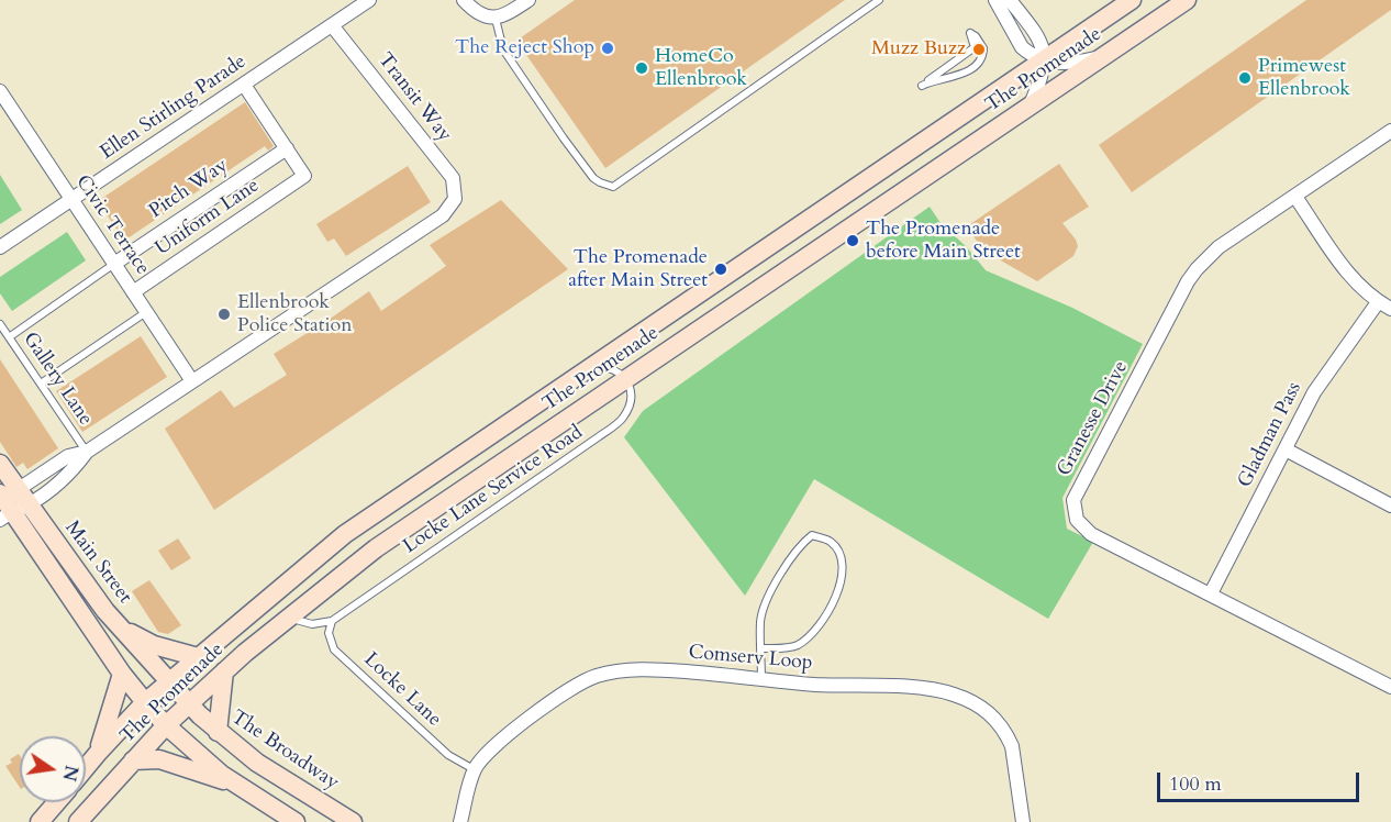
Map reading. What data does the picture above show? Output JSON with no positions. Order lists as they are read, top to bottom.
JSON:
{
  "streets": {
    "main road": ["The Promenade", "Main Street", "The Broadway"],
    "street": [
      "Transit Way",
      "Ellen Stirling Parade",
      "Pitch Way",
      "Uniform Lane",
      "Civic Terrace",
      "Granesse Drive",
      "Gladman Pass",
      "Comserv Loop"
    ],
    "lane": ["Gallery Lane", "Locke Lane Service Road", "Locke Lane"]
  },
  "crossings": [
    ["The Promenade", "Locke Lane Service Road"],
    ["The Promenade", "Main Street"],
    ["The Promenade", "The Broadway"],
    ["Transit Way", "Ellen Stirling Parade"],
    ["Transit Way", "Civic Terrace"],
    ["Ellen Stirling Parade", "Civic Terrace"],
    ["Pitch Way", "Uniform Lane"],
    ["Pitch Way", "Civic Terrace"],
    ["Uniform Lane", "Civic Terrace"],
    ["Granesse Drive", "Gladman Pass"],
    ["Locke Lane Service Road", "Locke Lane"],
    ["Main Street", "The Broadway"],
    ["Comserv Loop", "Locke Lane"]
  ],
  "places": [
    "The Reject Shop",
    "Muzz Buzz",
    "HomeCo Ellenbrook",
    "Primewest Ellenbrook",
    "The Promenade before Main Street",
    "The Promenade after Main Street",
    "Ellenbrook Police Station"
  ],
  "scale_bar": "100 m",
  "north": "right"
}
